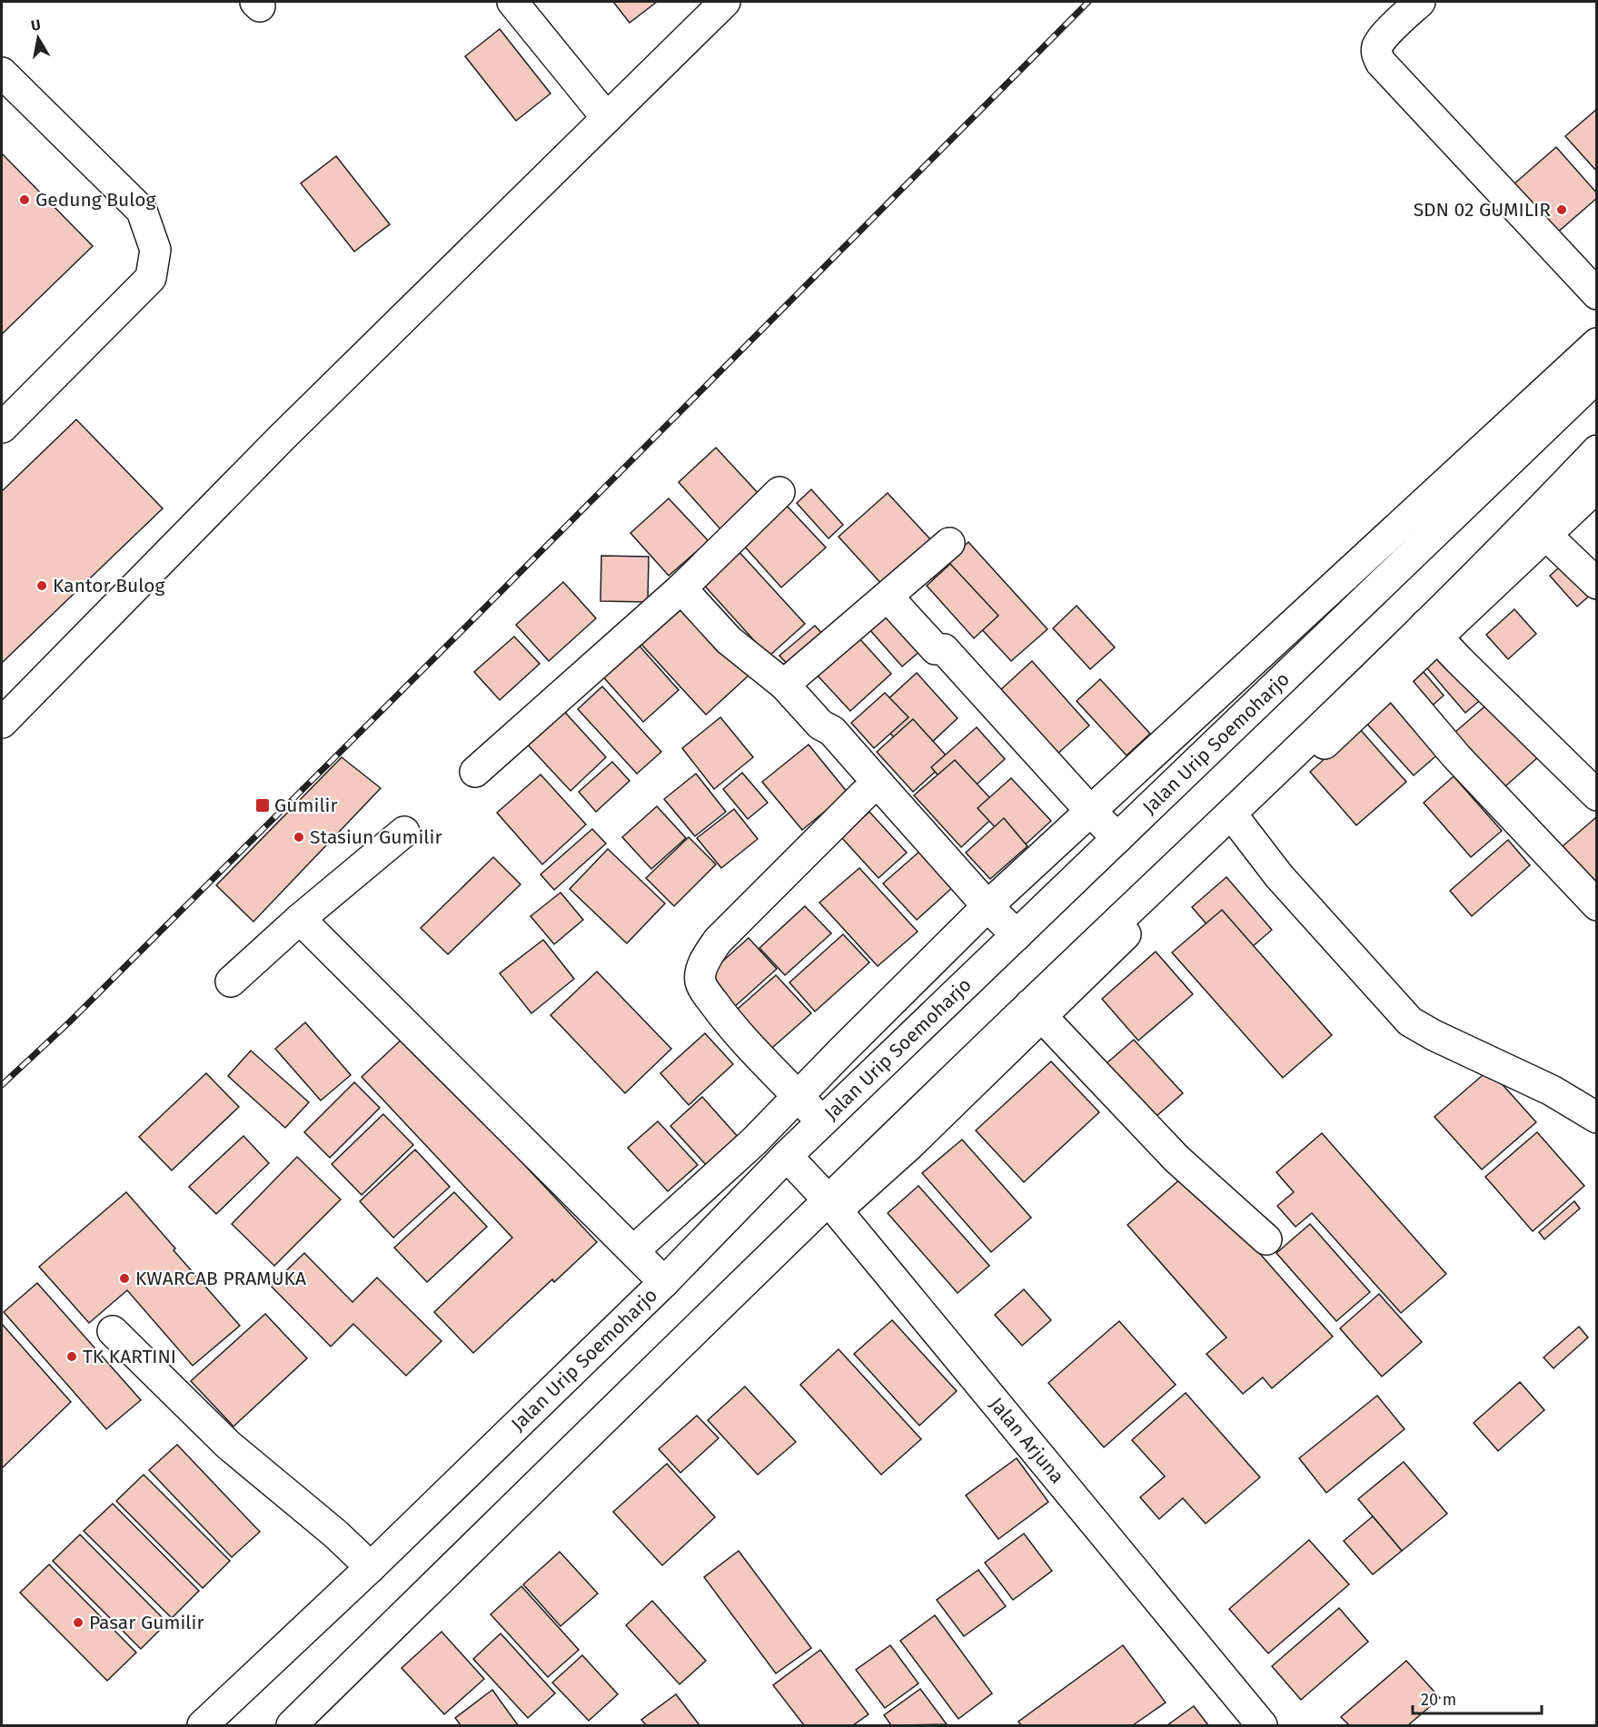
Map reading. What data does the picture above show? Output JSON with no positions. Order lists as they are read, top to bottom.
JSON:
{
  "streets": {
    "main road": ["Jalan Urip Soemoharjo", "Jalan Arjuna"]
  },
  "crossings": [
    ["Jalan Urip Soemoharjo", "Jalan Arjuna"]
  ],
  "places": {
    "other": [
      "Gedung Bulog",
      "SDN 02 GUMILIR",
      "Kantor Bulog",
      "Stasiun Gumilir",
      "KWARCAB PRAMUKA",
      "TK KARTINI",
      "Pasar Gumilir"
    ],
    "transit": ["Gumilir"]
  },
  "scale_bar": "20 m",
  "north": "top"
}
